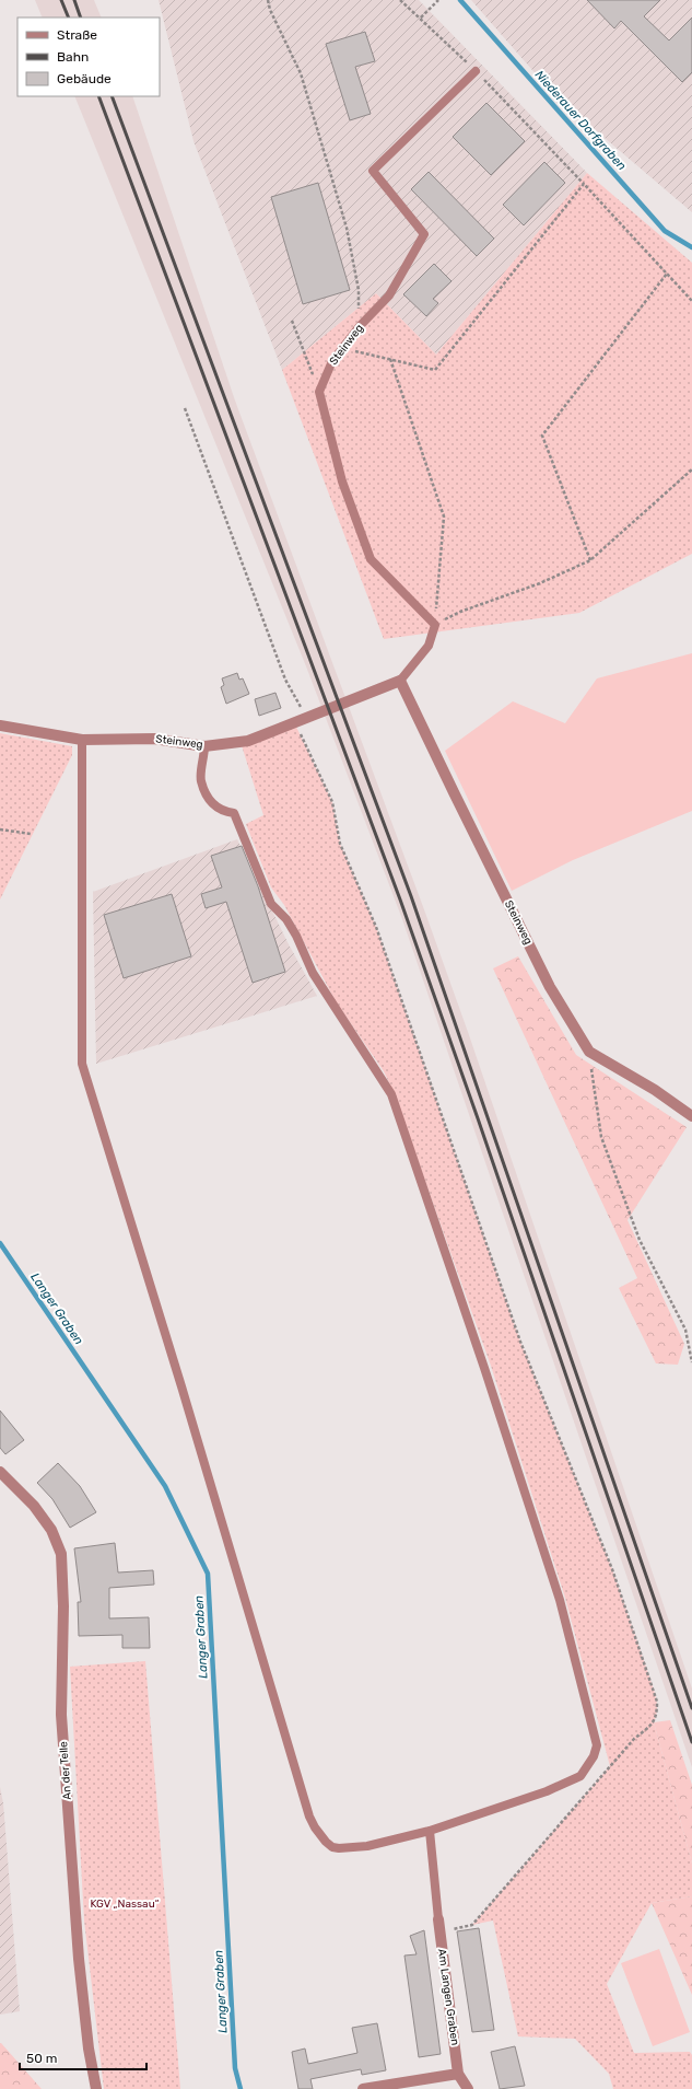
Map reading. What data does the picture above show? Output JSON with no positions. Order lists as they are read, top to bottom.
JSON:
{
  "streets": {
    "street": ["Steinweg", "An der Telle", "Am Langen Graben"]
  },
  "water": ["Niederauer Dorfgraben", "Langer Graben"],
  "parks": ["KGV „Nassau“"],
  "legend": ["Straße", "Bahn", "Gebäude"],
  "scale_bar": "50 m"
}
